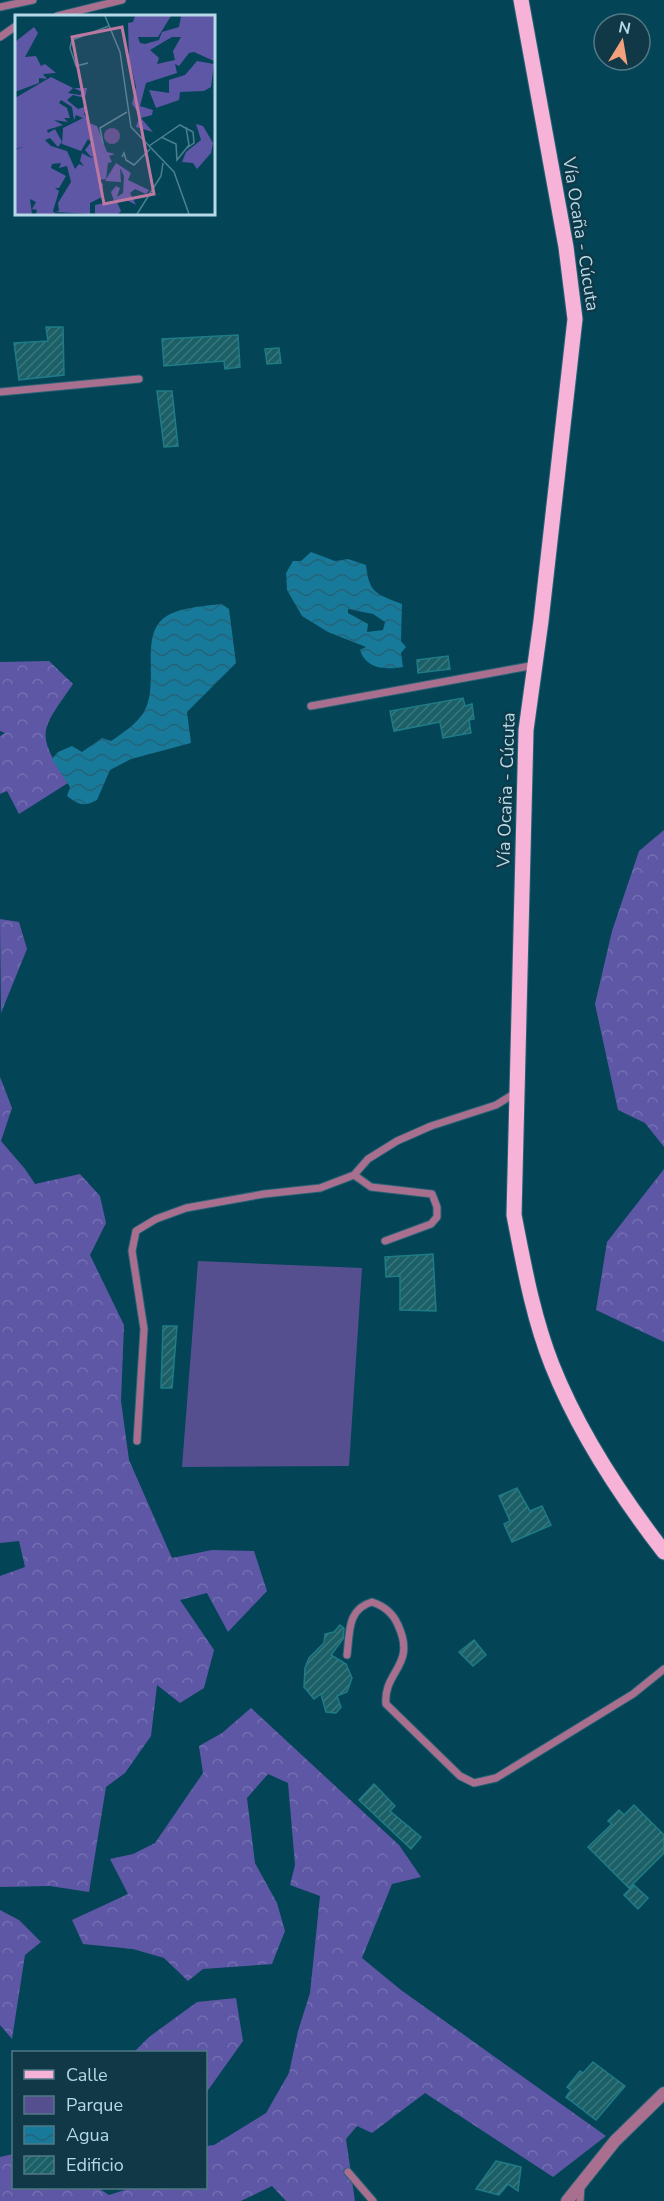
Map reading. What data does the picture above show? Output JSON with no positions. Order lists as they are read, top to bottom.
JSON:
{
  "streets": {
    "main road": ["Vía Ocaña - Cúcuta"]
  },
  "legend": [
    "Calle",
    "Parque",
    "Agua",
    "Edificio"
  ],
  "north": "top"
}
